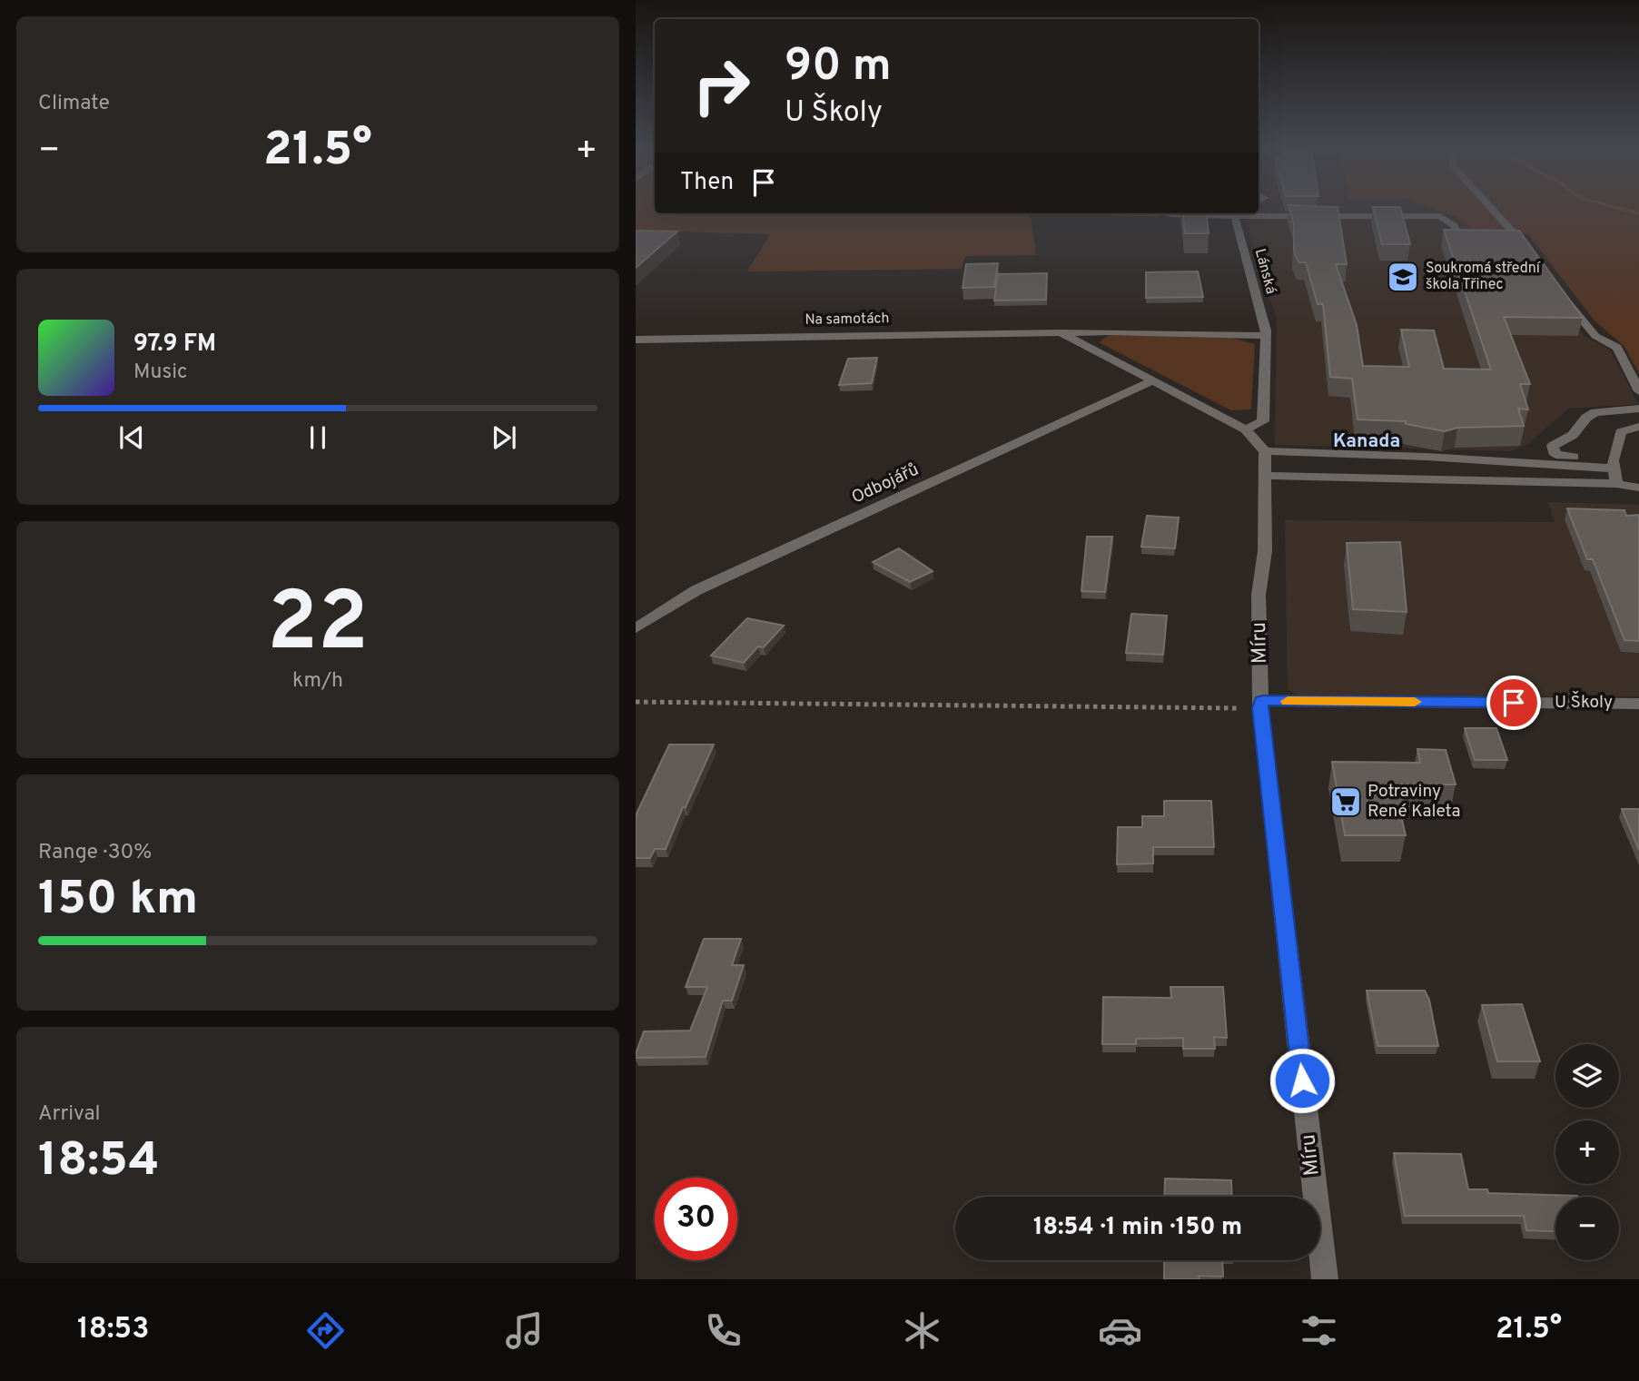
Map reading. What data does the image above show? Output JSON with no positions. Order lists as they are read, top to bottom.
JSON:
{
  "streets": {
    "street": [
      "Lánská",
      "Na samotách",
      "Odbojářů",
      "Míru",
      "U Školy"
    ]
  },
  "crossings": [
    ["Lánská", "Na samotách"],
    ["Na samotách", "Odbojářů"],
    ["Míru", "U Školy"]
  ],
  "districts": ["Kanada"],
  "places": {
    "school or university": ["Soukromá střední škola Třinec"],
    "supermarket": ["Potraviny René Kaleta"]
  },
  "page": {
    "tile": [
      "Climate",
      ["22", "km/h"],
      ["Range · 30%", "150 km"],
      ["Arrival", "18:54"]
    ],
    "turn": ["90 m", "U Školy"],
    "heat": ["−", "21.5°", "+"],
    "then": "Then",
    "song": ["97.9 FM", "Music"],
    "map_buttons": ["+", "−"],
    "limit": "30",
    "trip": "18:54 · 1 min · 150 m",
    "tabs": ["18:53", "21.5°"]
  }
}
